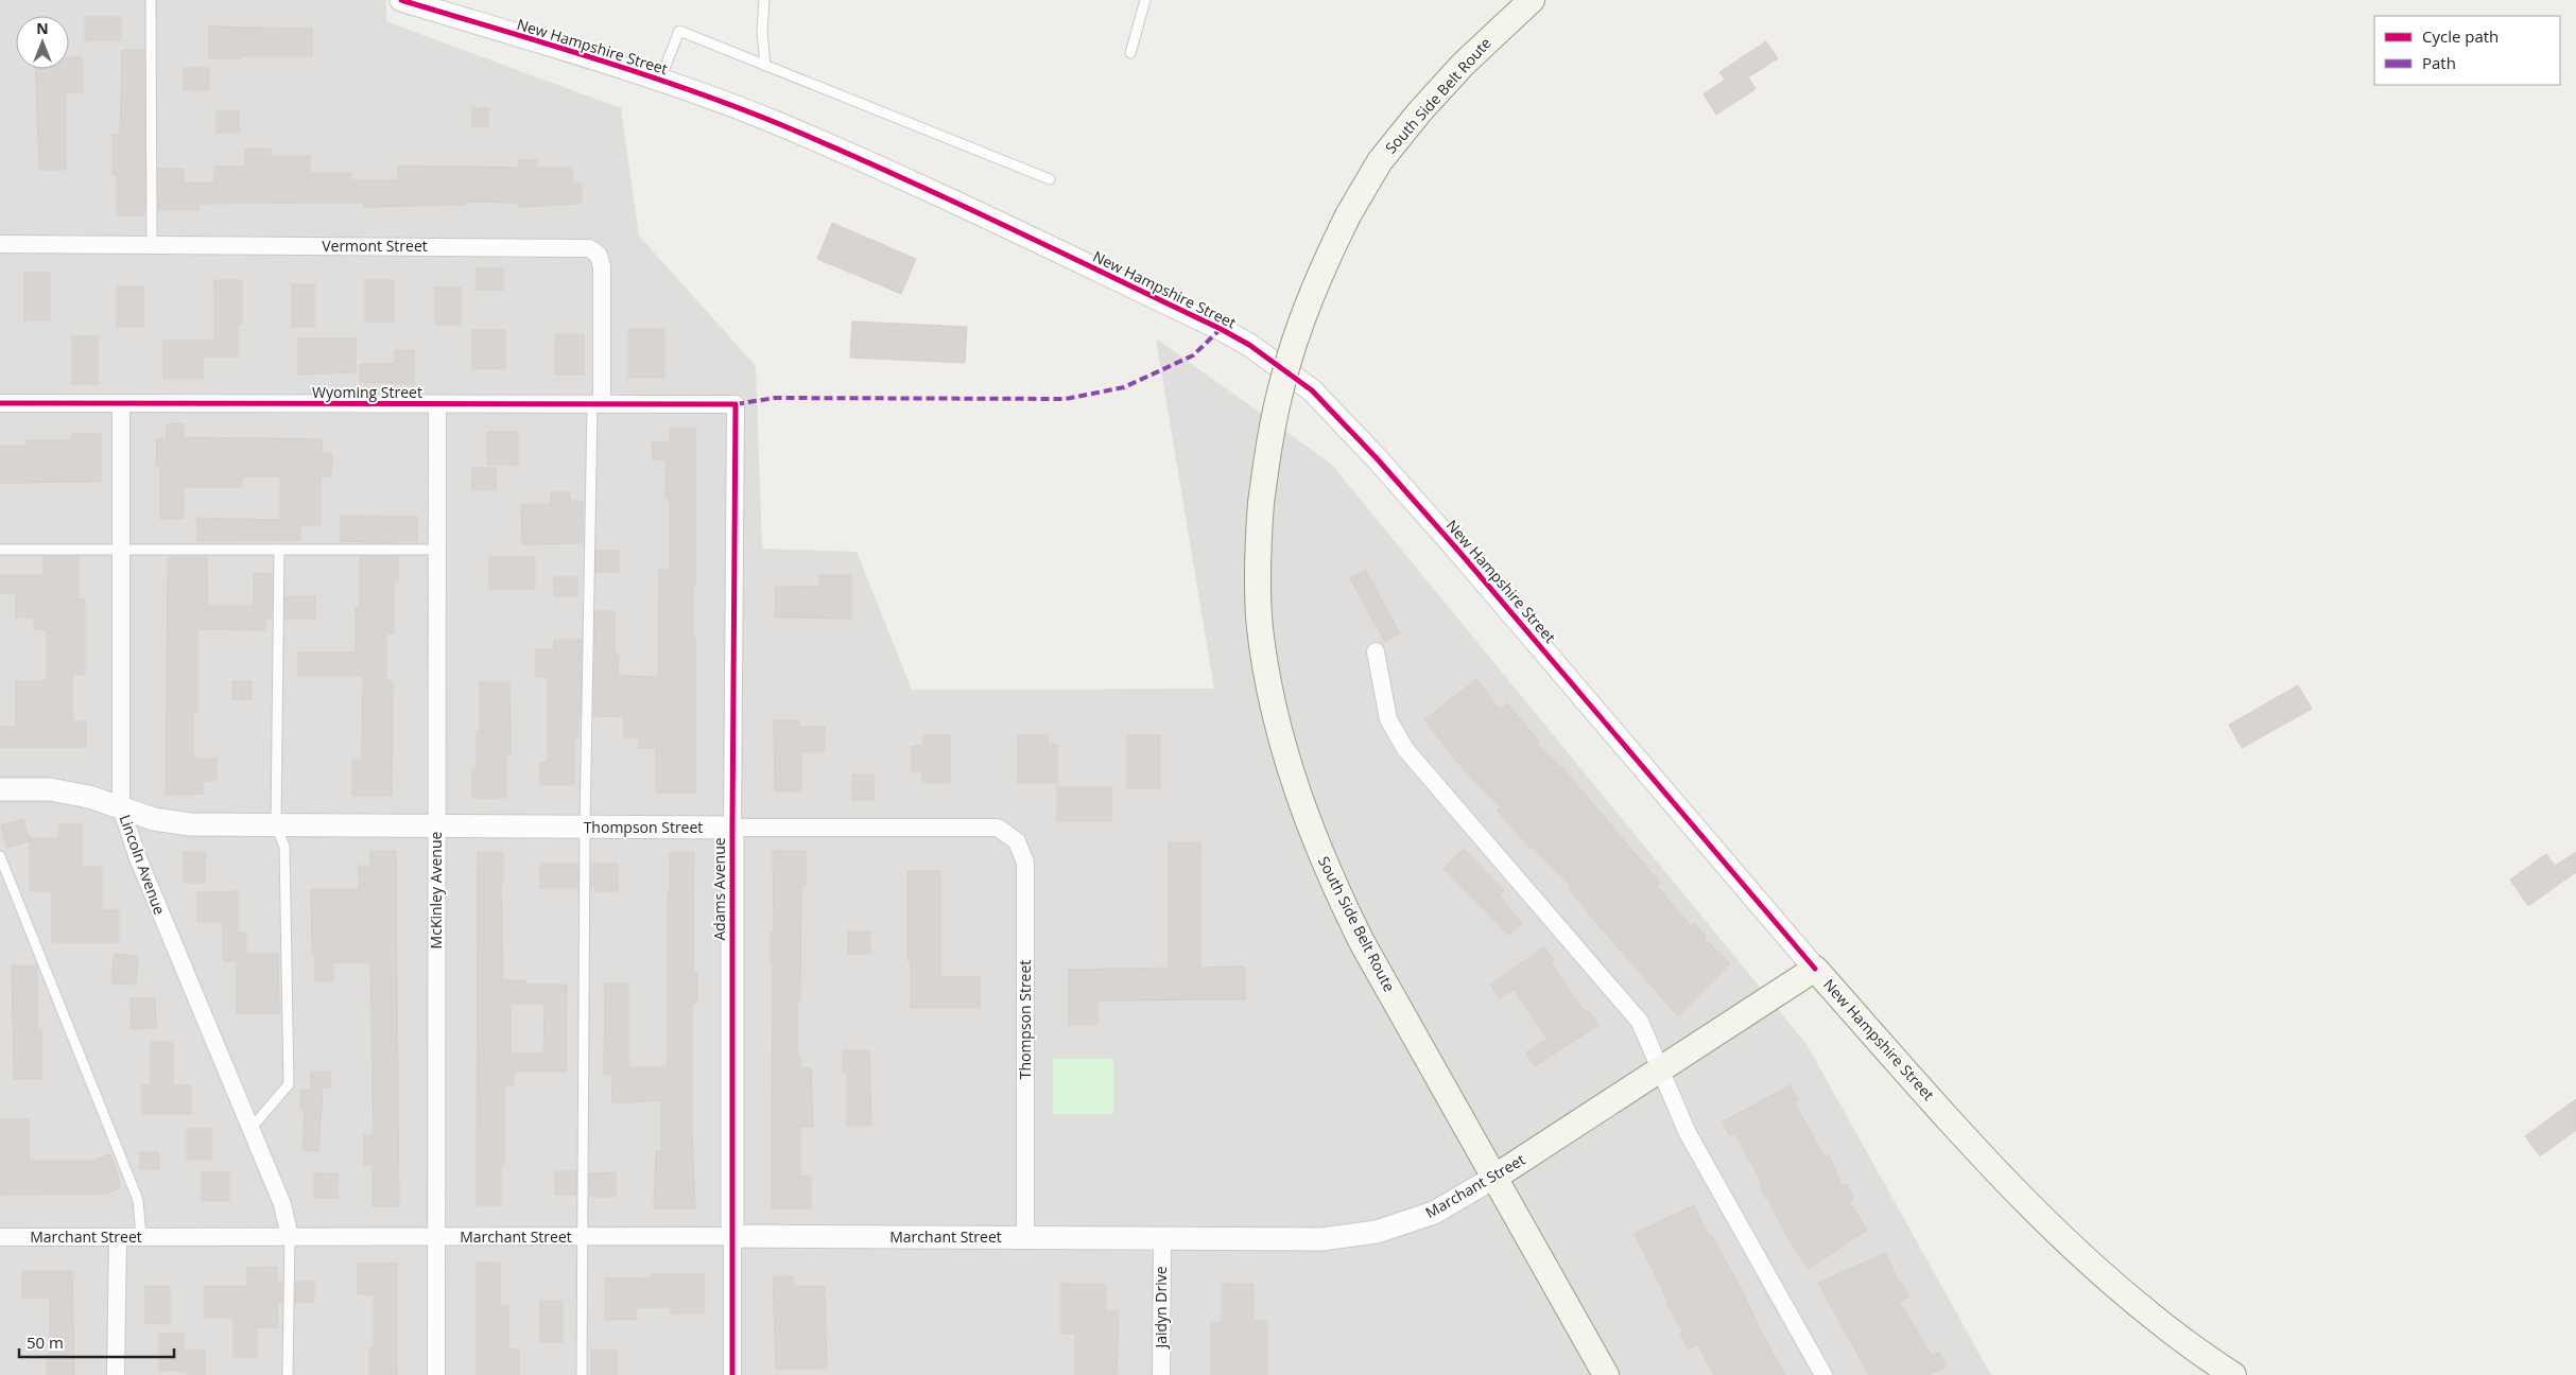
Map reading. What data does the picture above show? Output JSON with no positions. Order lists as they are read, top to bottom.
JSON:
{
  "streets": {
    "main road": ["New Hampshire Street", "South Side Belt Route", "Marchant Street"],
    "street": [
      "Vermont Street",
      "Wyoming Street",
      "Thompson Street",
      "Lincoln Avenue",
      "Adams Avenue",
      "McKinley Avenue",
      "Jaidyn Drive"
    ]
  },
  "crossings": [
    ["New Hampshire Street", "Marchant Street"],
    ["South Side Belt Route", "Marchant Street"],
    ["Vermont Street", "Wyoming Street"],
    ["Wyoming Street", "Lincoln Avenue"],
    ["Wyoming Street", "Adams Avenue"],
    ["Wyoming Street", "McKinley Avenue"],
    ["Thompson Street", "Lincoln Avenue"],
    ["Thompson Street", "Adams Avenue"],
    ["Thompson Street", "McKinley Avenue"],
    ["Thompson Street", "Marchant Street"],
    ["Lincoln Avenue", "Marchant Street"],
    ["Adams Avenue", "Marchant Street"],
    ["McKinley Avenue", "Marchant Street"],
    ["Marchant Street", "Jaidyn Drive"]
  ],
  "legend": ["Cycle path", "Path"],
  "scale_bar": "50 m",
  "north": "top"
}
